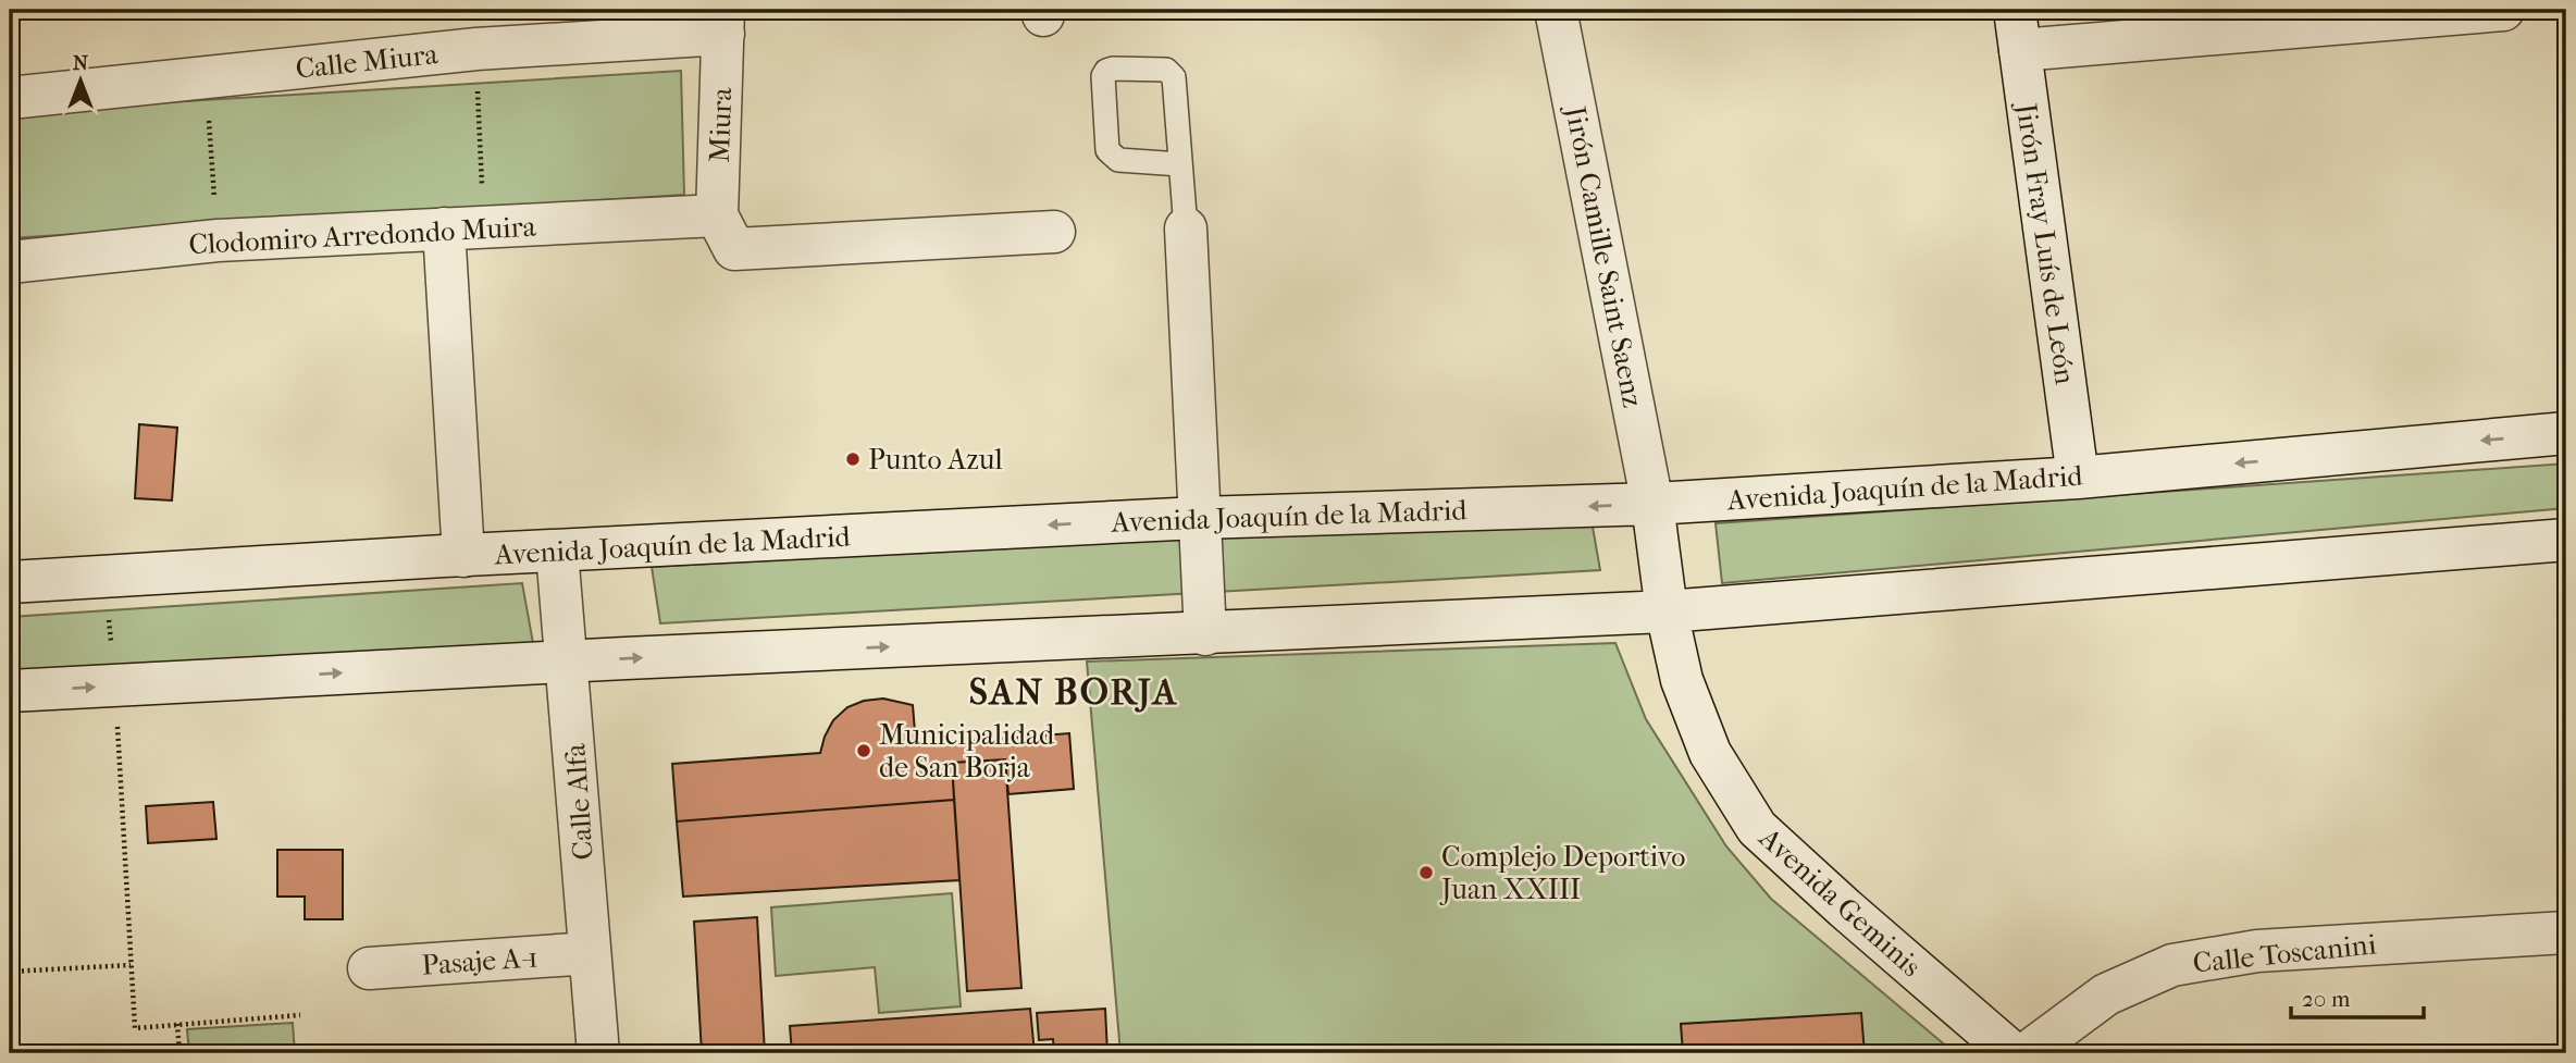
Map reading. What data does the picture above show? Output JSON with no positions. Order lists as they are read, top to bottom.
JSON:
{
  "streets": {
    "street": [
      "Calle Miura",
      "Miura",
      "Clodomiro Arredondo Muira",
      "Jirón Fray Luís de León",
      "Jirón Camille Saint Saenz",
      "Avenida Joaquín de la Madrid",
      "Calle Alfa",
      "Avenida Geminis",
      "Calle Toscanini",
      "Pasaje A-1"
    ]
  },
  "crossings": [
    ["Calle Miura", "Miura"],
    ["Miura", "Clodomiro Arredondo Muira"],
    ["Jirón Fray Luís de León", "Avenida Joaquín de la Madrid"],
    ["Jirón Camille Saint Saenz", "Avenida Joaquín de la Madrid"],
    ["Jirón Camille Saint Saenz", "Avenida Geminis"],
    ["Avenida Joaquín de la Madrid", "Calle Alfa"],
    ["Avenida Joaquín de la Madrid", "Avenida Geminis"],
    ["Calle Alfa", "Pasaje A-1"]
  ],
  "districts": ["SAN BORJA"],
  "places": ["Punto Azul", "Municipalidad de San Borja", "Complejo Deportivo Juan XXIII"],
  "scale_bar": "20 m",
  "north": "top"
}
